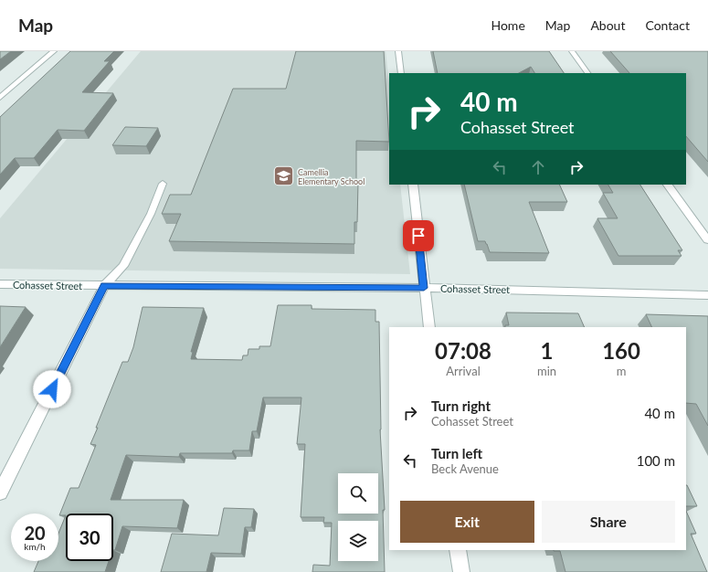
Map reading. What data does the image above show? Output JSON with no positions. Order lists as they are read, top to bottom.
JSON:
{
  "streets": {
    "street": ["Cohasset Street"]
  },
  "places": {
    "school or university": ["Camellia Elementary School"]
  },
  "page": {
    "header": "Map",
    "nav": [
      "Home",
      "Map",
      "About",
      "Contact"
    ],
    "turn": ["40 m", "Cohasset Street"],
    "eta": [
      "07:08",
      "Arrival",
      "1",
      "min",
      "160",
      "m"
    ],
    "list": [
      {
        "name": "Turn right",
        "note": "Cohasset Street",
        "value": "40 m"
      },
      {
        "name": "Turn left",
        "note": "Beck Avenue",
        "value": "100 m"
      }
    ],
    "buttons": ["Exit", "Share"],
    "speed": "20 km/h",
    "limit": "30"
  }
}
